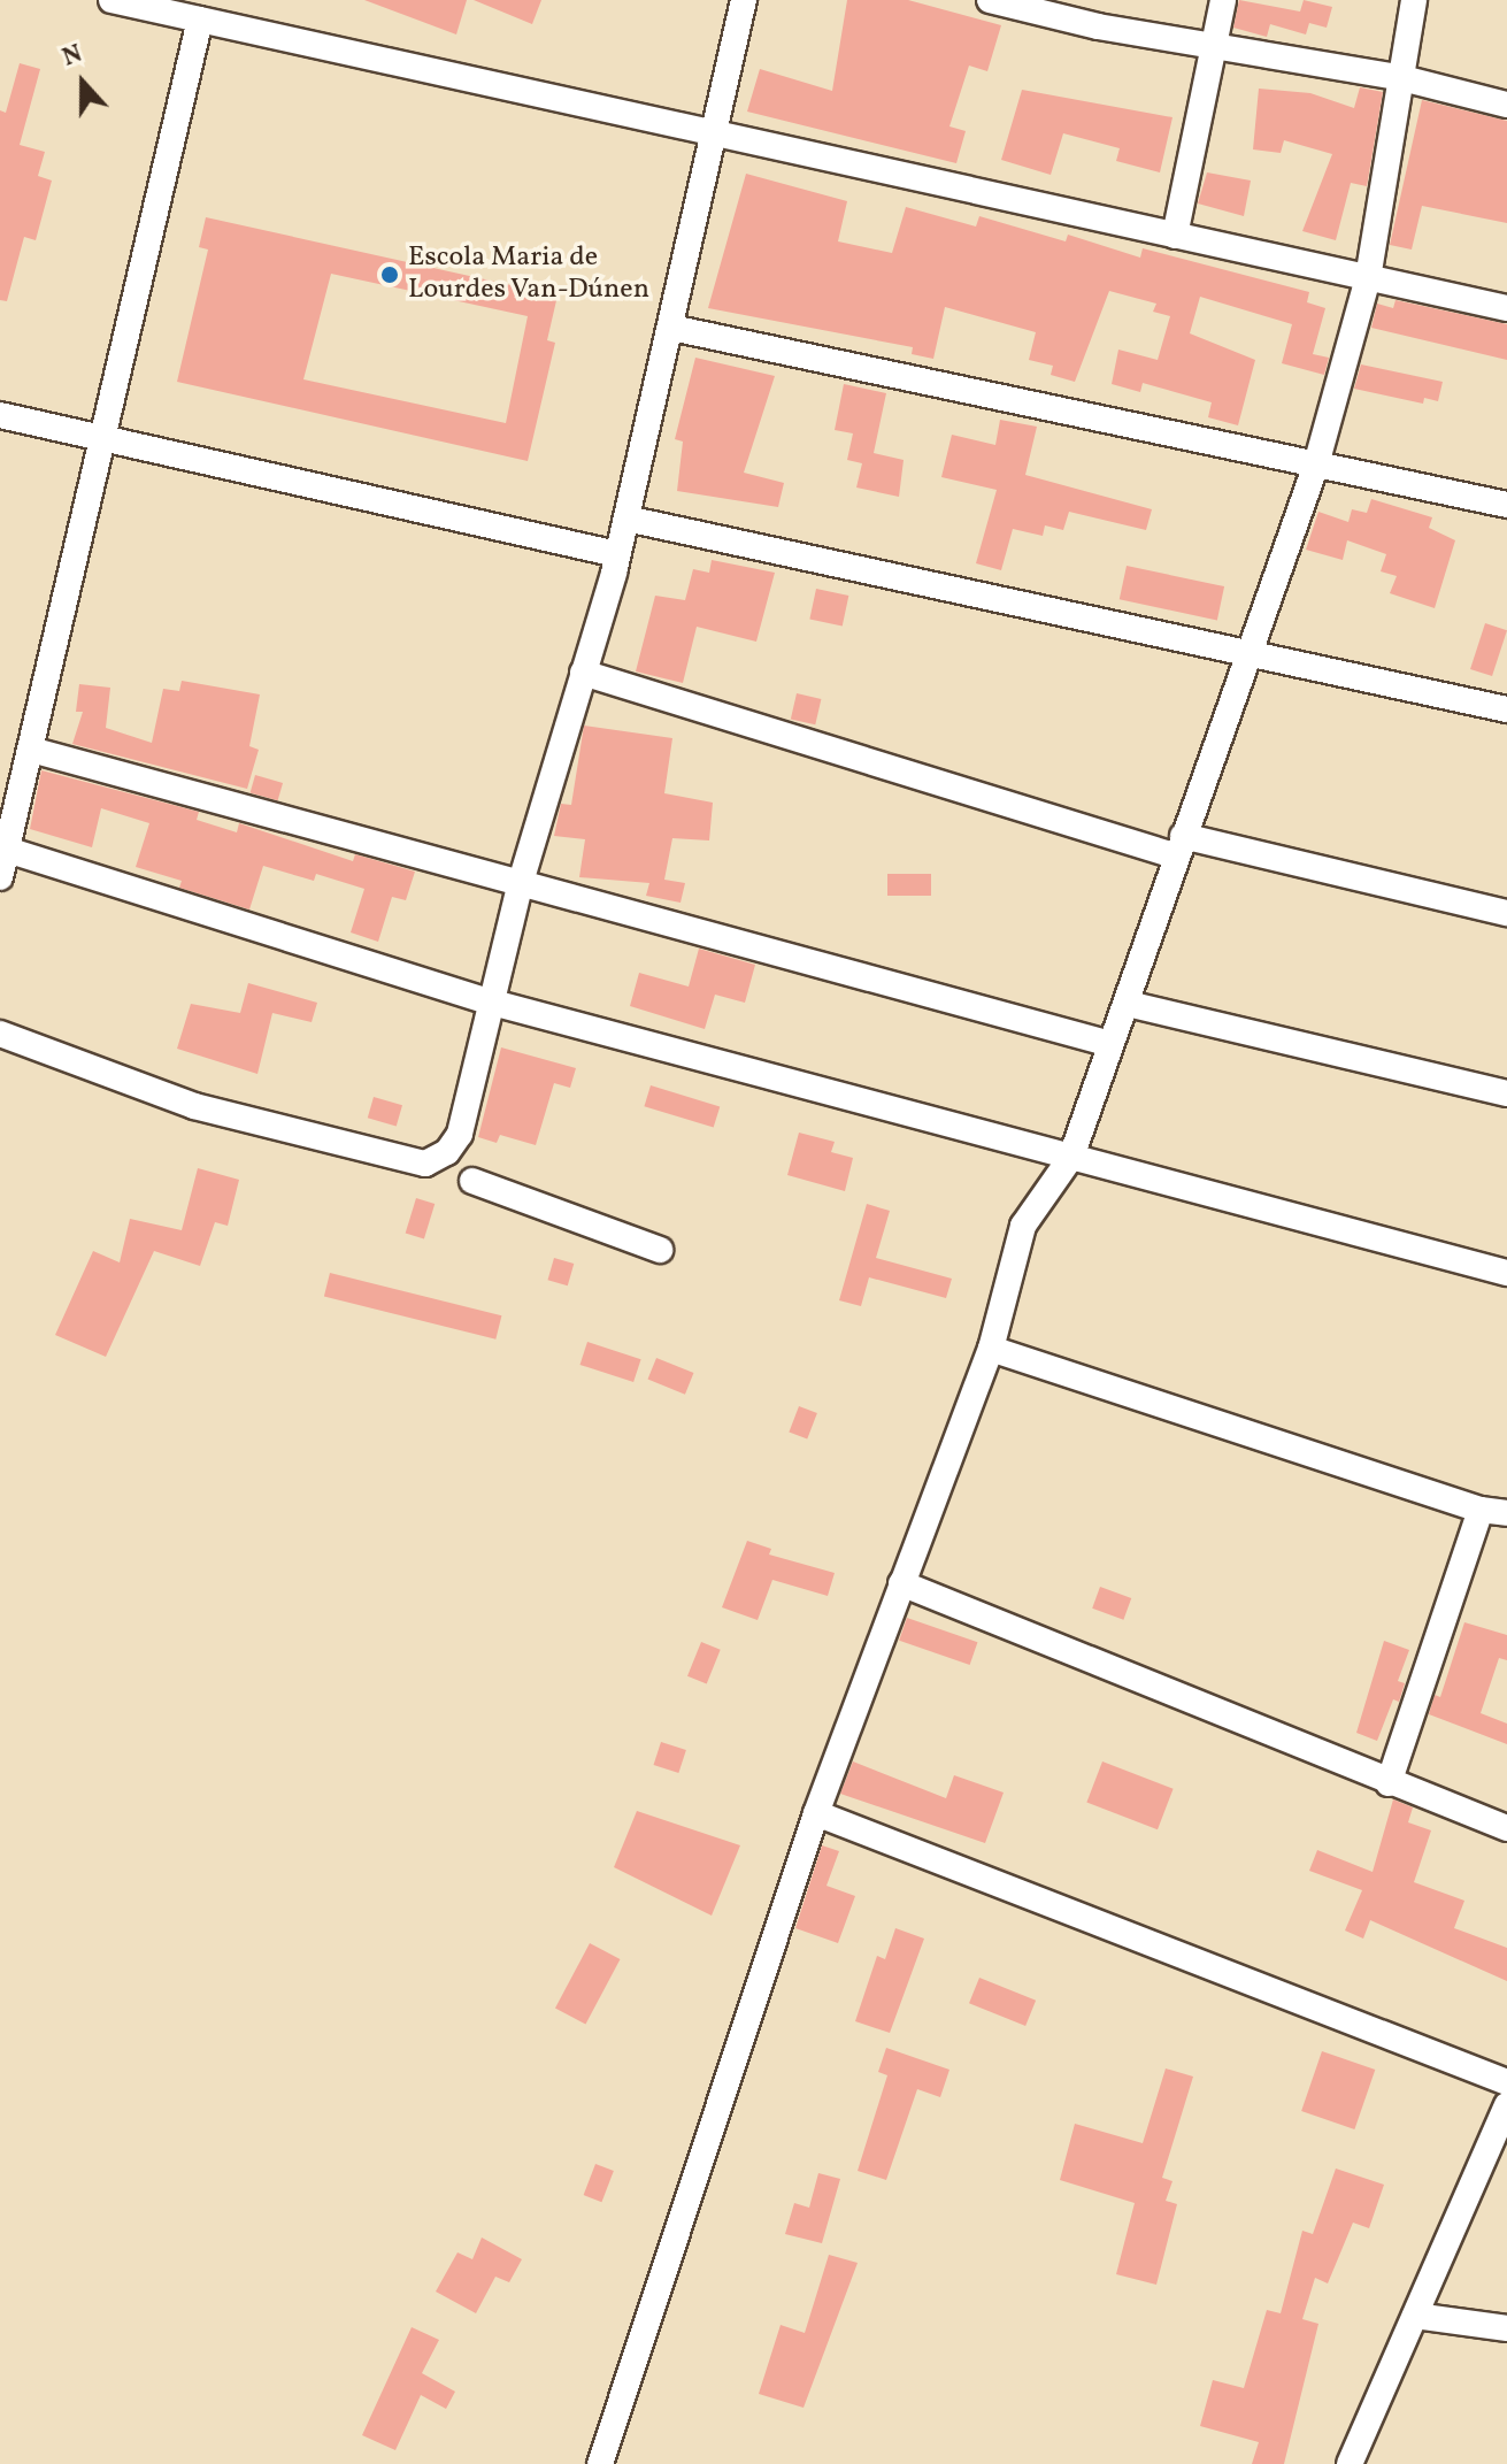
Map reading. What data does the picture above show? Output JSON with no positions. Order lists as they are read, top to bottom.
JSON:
{
  "places": ["Escola Maria de Lourdes Van-Dúnen"],
  "north": "top"
}
